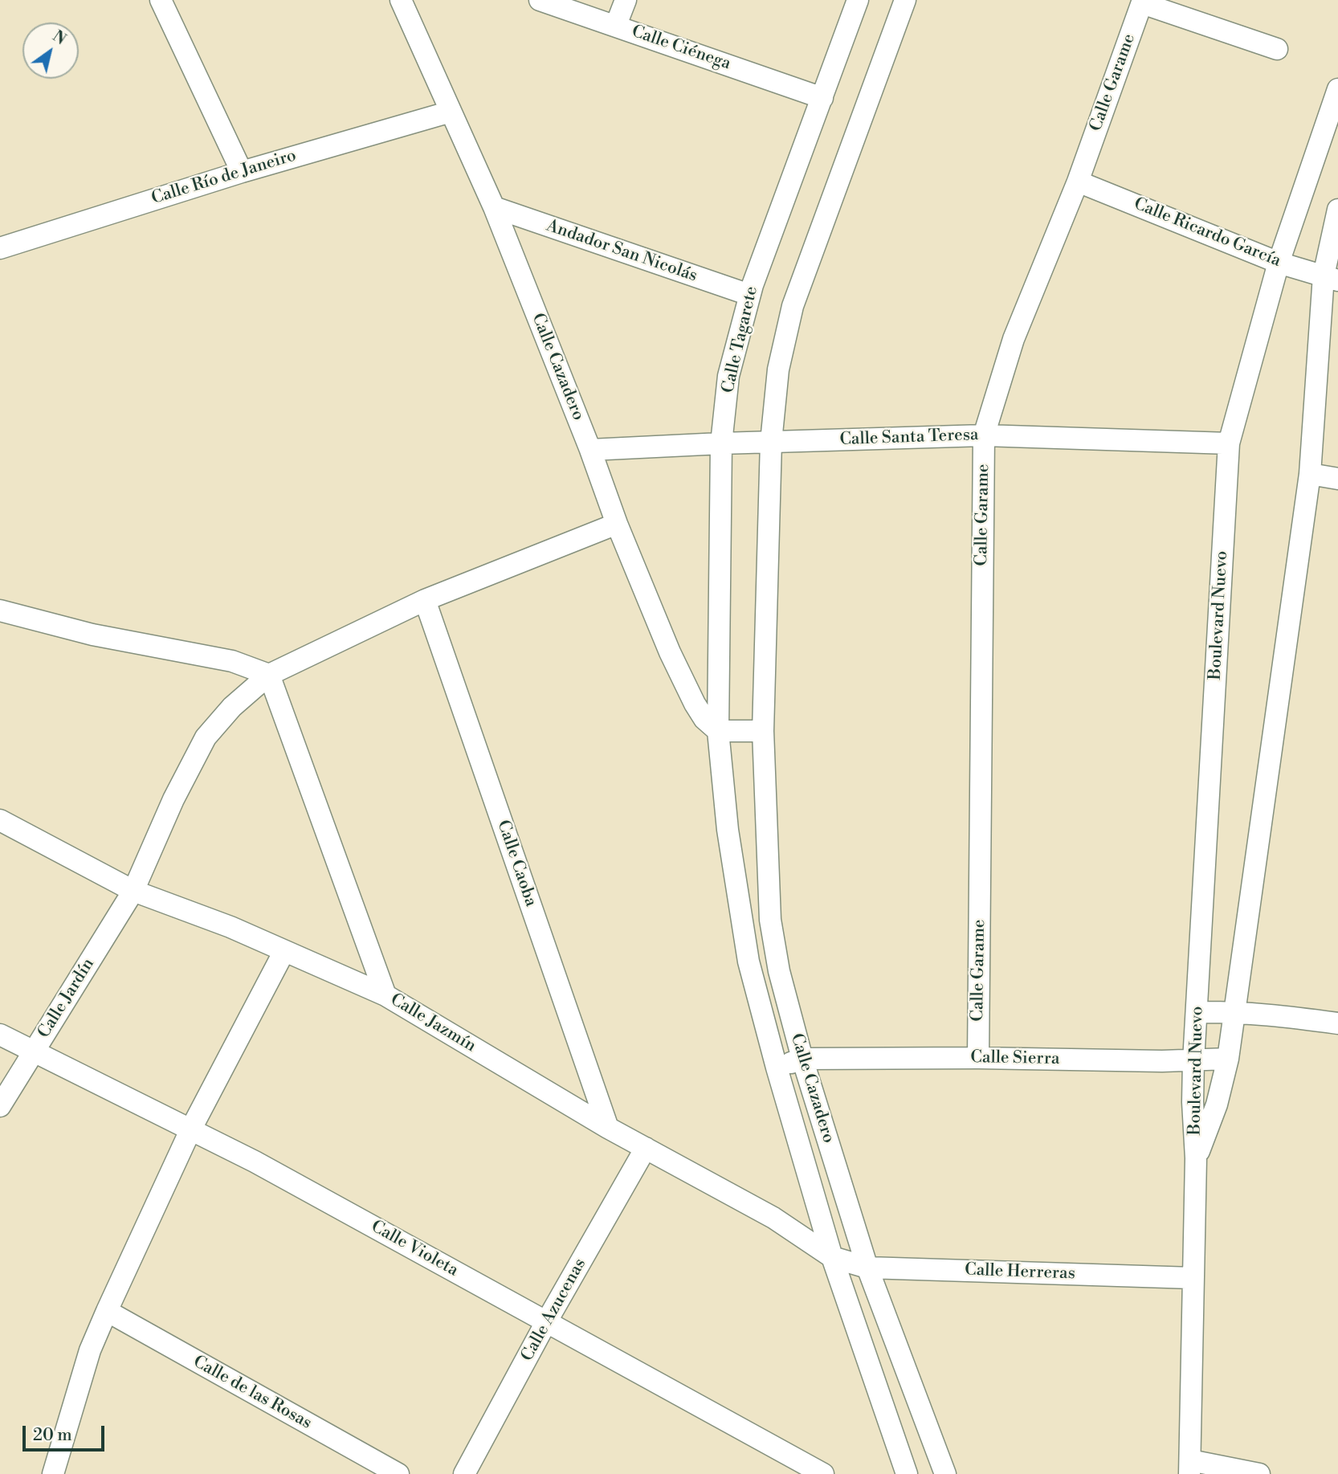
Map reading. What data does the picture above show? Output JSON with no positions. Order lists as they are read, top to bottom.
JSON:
{
  "streets": {
    "street": [
      "Calle Ciénega",
      "Calle Garame",
      "Calle Río de Janeiro",
      "Calle Ricardo García",
      "Andador San Nicolás",
      "Calle Tagarete",
      "Calle Cazadero",
      "Calle Santa Teresa",
      "Boulevard Nuevo",
      "Calle Caoba",
      "Calle Jardín",
      "Calle Jazmín",
      "Calle Sierra",
      "Calle Violeta",
      "Calle Herreras",
      "Calle Azucenas",
      "Calle de las Rosas"
    ]
  },
  "crossings": [
    ["Calle Ciénega", "Calle Tagarete"],
    ["Calle Garame", "Calle Ricardo García"],
    ["Calle Garame", "Calle Santa Teresa"],
    ["Calle Garame", "Calle Sierra"],
    ["Calle Río de Janeiro", "Calle Cazadero"],
    ["Calle Ricardo García", "Boulevard Nuevo"],
    ["Andador San Nicolás", "Calle Tagarete"],
    ["Andador San Nicolás", "Calle Cazadero"],
    ["Calle Tagarete", "Calle Cazadero"],
    ["Calle Tagarete", "Calle Santa Teresa"],
    ["Calle Cazadero", "Calle Santa Teresa"],
    ["Calle Cazadero", "Calle Jardín"],
    ["Calle Cazadero", "Calle Jazmín"],
    ["Calle Cazadero", "Calle Sierra"],
    ["Calle Cazadero", "Calle Herreras"],
    ["Calle Santa Teresa", "Boulevard Nuevo"],
    ["Boulevard Nuevo", "Calle Sierra"],
    ["Boulevard Nuevo", "Calle Herreras"],
    ["Calle Caoba", "Calle Jardín"],
    ["Calle Caoba", "Calle Jazmín"],
    ["Calle Jardín", "Calle Jazmín"],
    ["Calle Jardín", "Calle Violeta"],
    ["Calle Jazmín", "Calle Herreras"],
    ["Calle Jazmín", "Calle Azucenas"],
    ["Calle Violeta", "Calle Azucenas"]
  ],
  "scale_bar": "20 m",
  "north": "top right"
}
